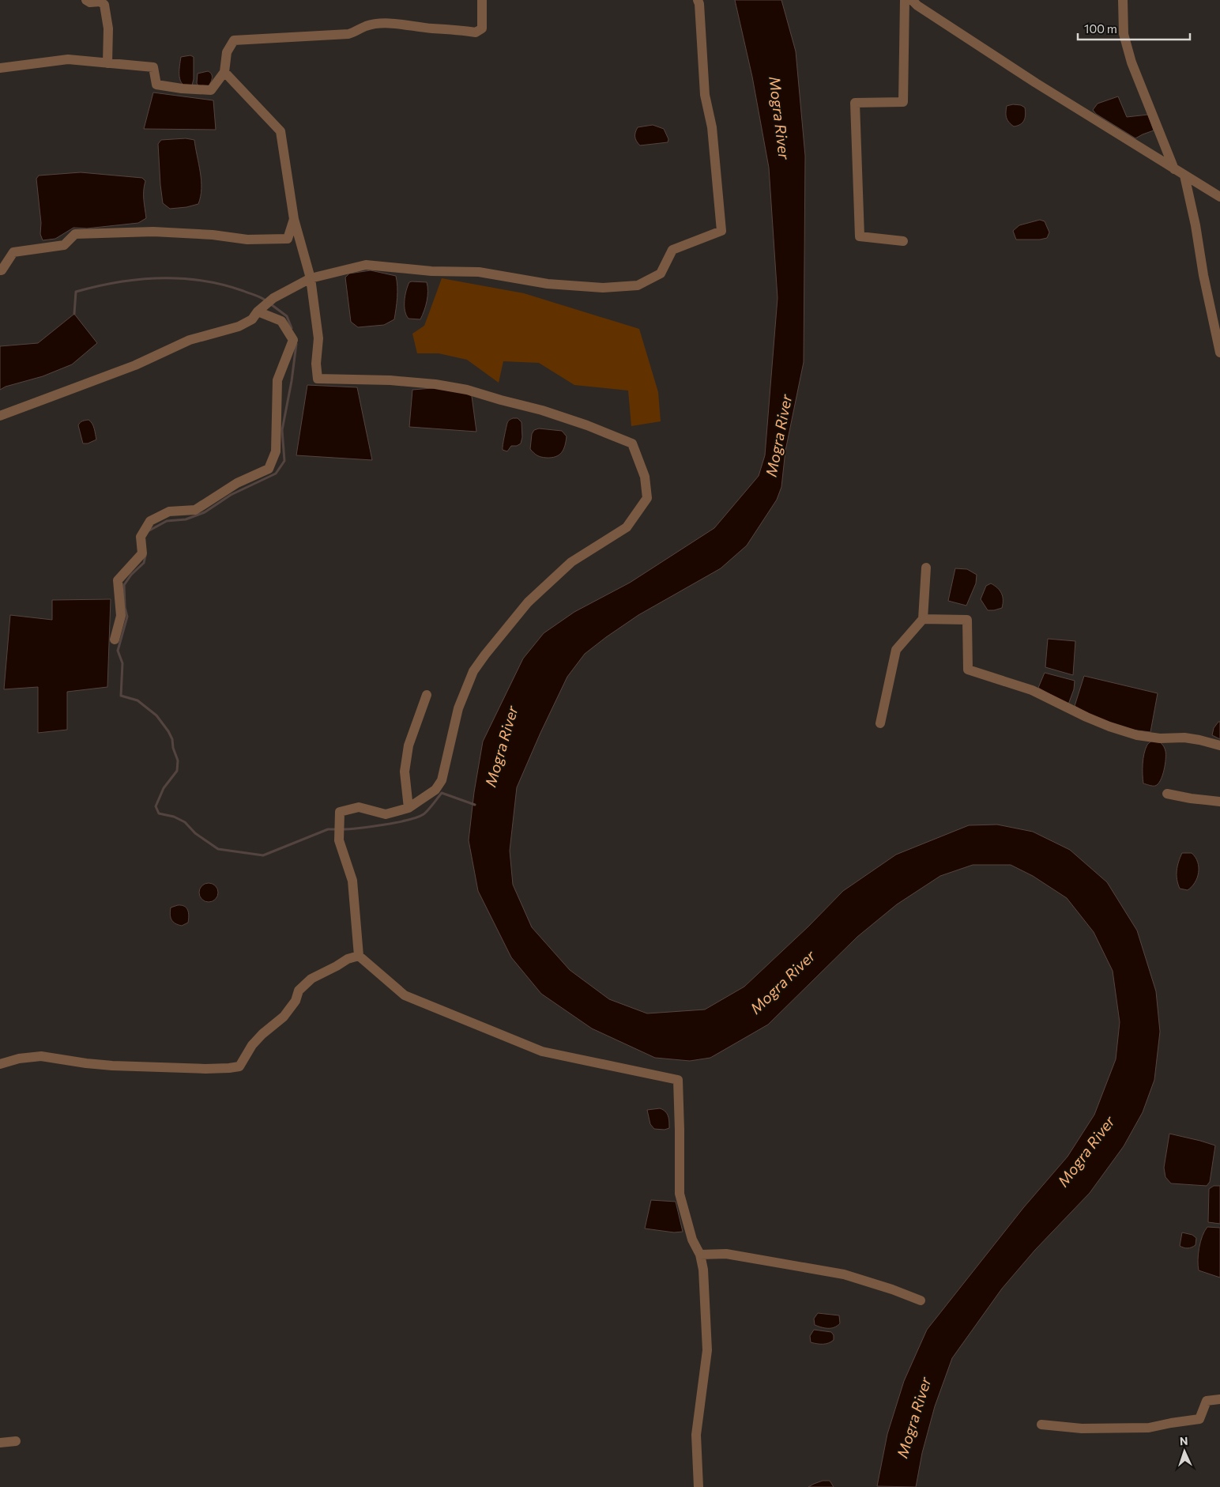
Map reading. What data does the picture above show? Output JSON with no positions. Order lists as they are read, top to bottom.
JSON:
{
  "water": ["Mogra River"],
  "scale_bar": "100 m",
  "north": "top"
}
